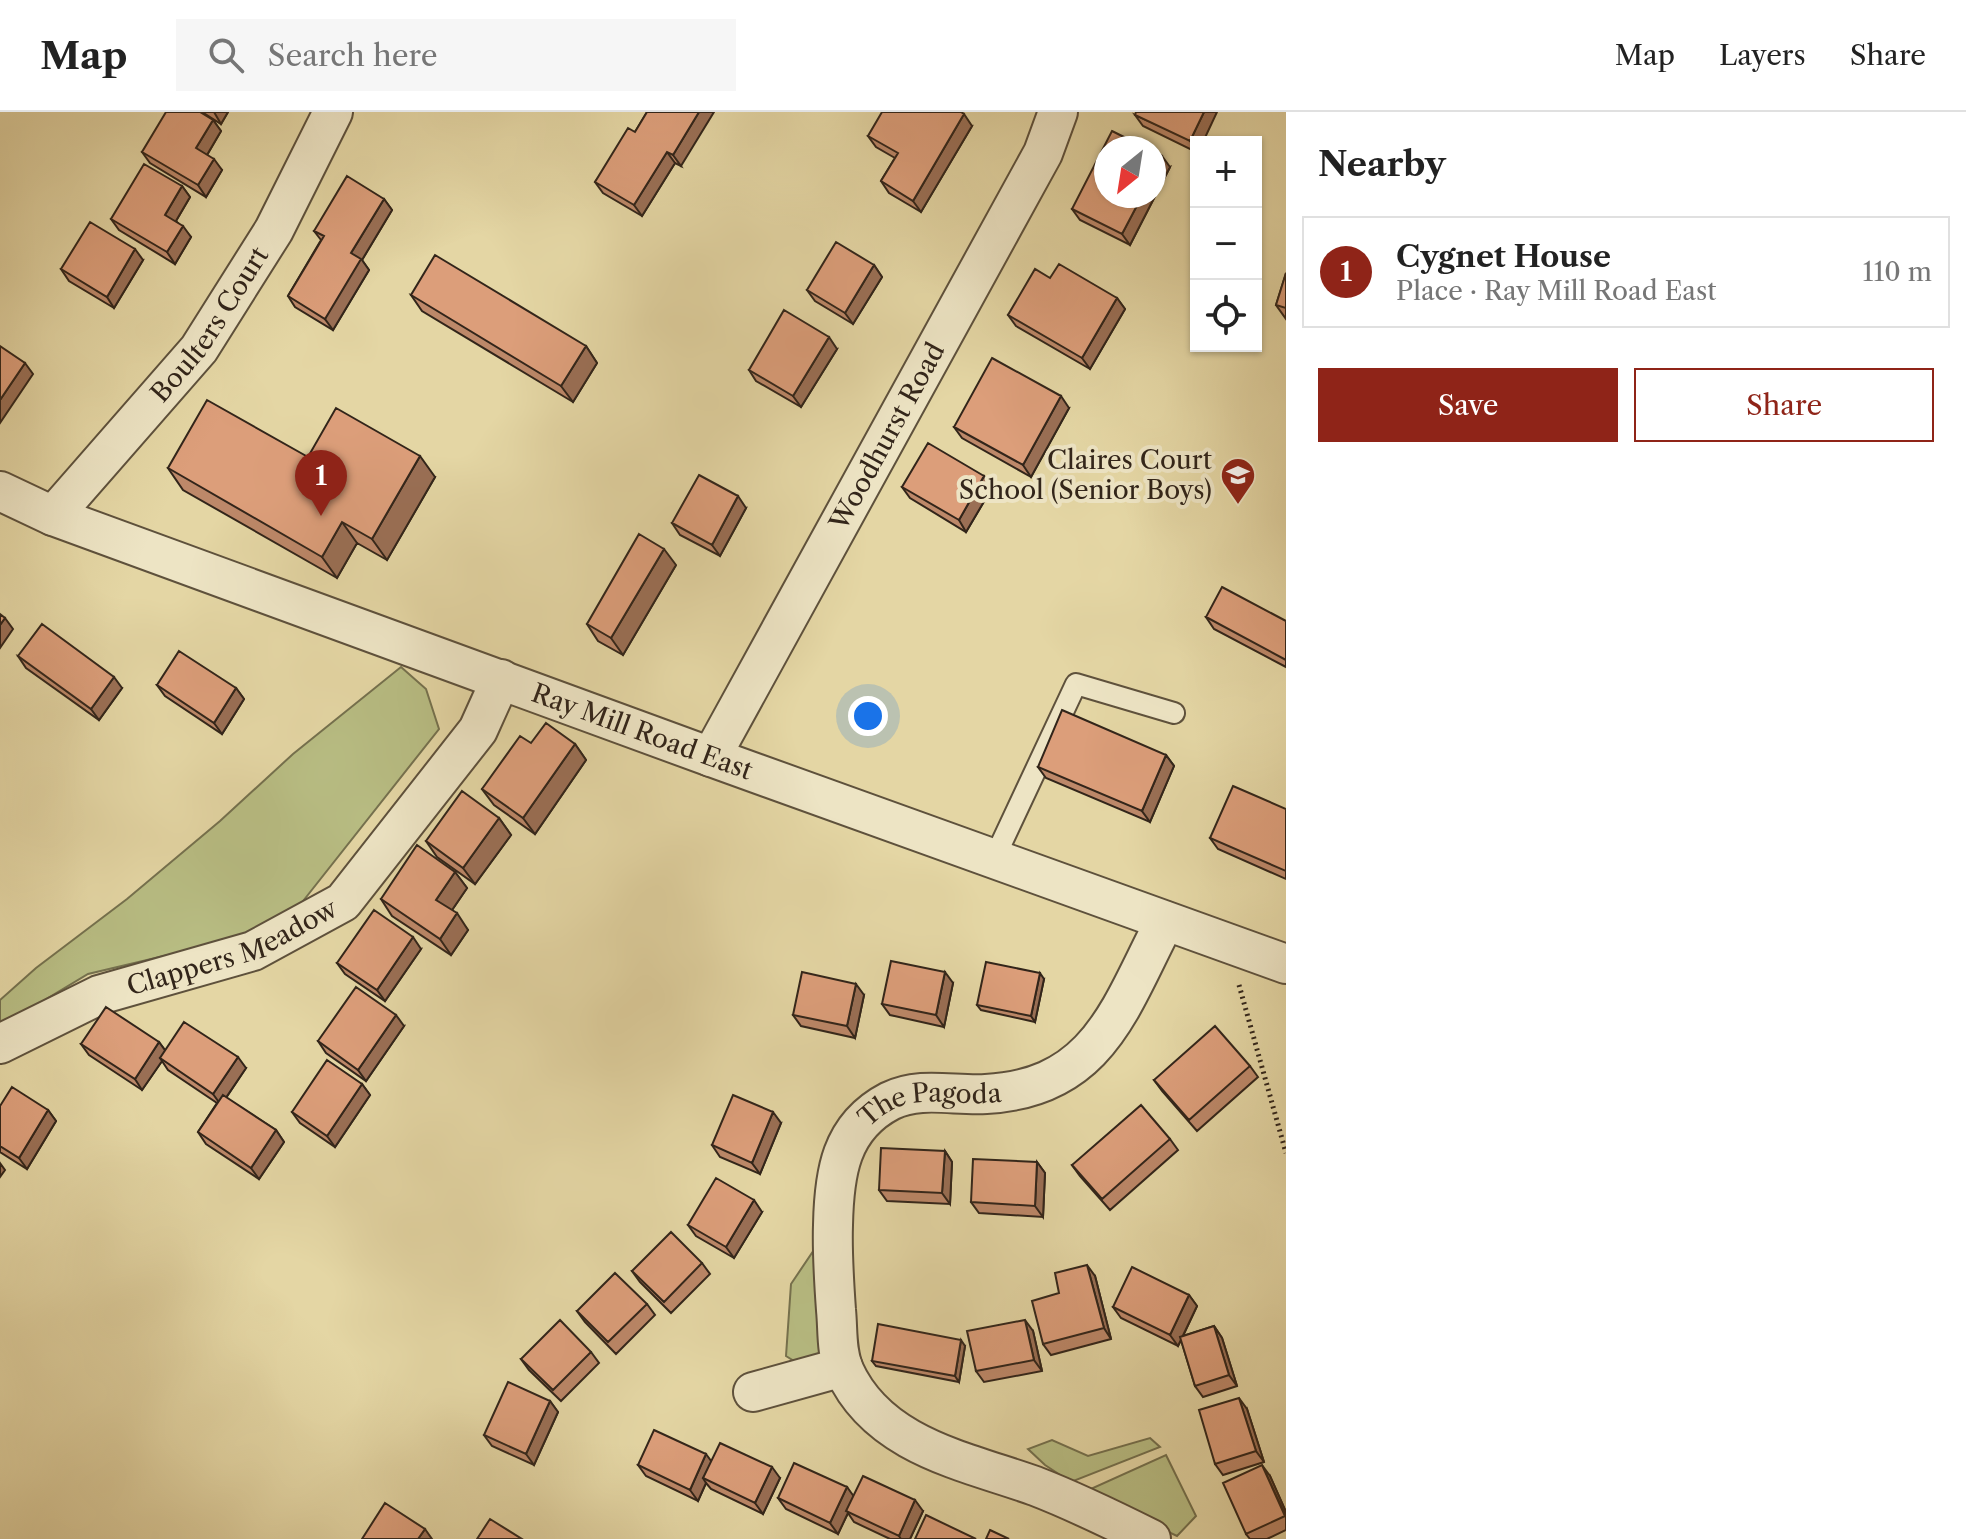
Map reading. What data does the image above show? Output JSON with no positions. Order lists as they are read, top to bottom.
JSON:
{
  "streets": {
    "street": [
      "Boulters Court",
      "Woodhurst Road",
      "Ray Mill Road East",
      "Clappers Meadow",
      "The Pagoda"
    ]
  },
  "crossings": [
    ["Boulters Court", "Ray Mill Road East"],
    ["Woodhurst Road", "Ray Mill Road East"],
    ["Ray Mill Road East", "Clappers Meadow"],
    ["Ray Mill Road East", "The Pagoda"]
  ],
  "places": {
    "school or university": ["Claires Court School (Senior Boys)"]
  },
  "north": "bottom left",
  "page": {
    "header": "Map",
    "search": "Search here",
    "nav": ["Map", "Layers", "Share"],
    "heading": "Nearby",
    "map_buttons": ["+", "−"],
    "list": [
      {
        "mark": "1",
        "name": "Cygnet House",
        "note": "Place · Ray Mill Road East",
        "value": "110 m"
      }
    ],
    "buttons": ["Save", "Share"],
    "pins": "1"
  }
}
